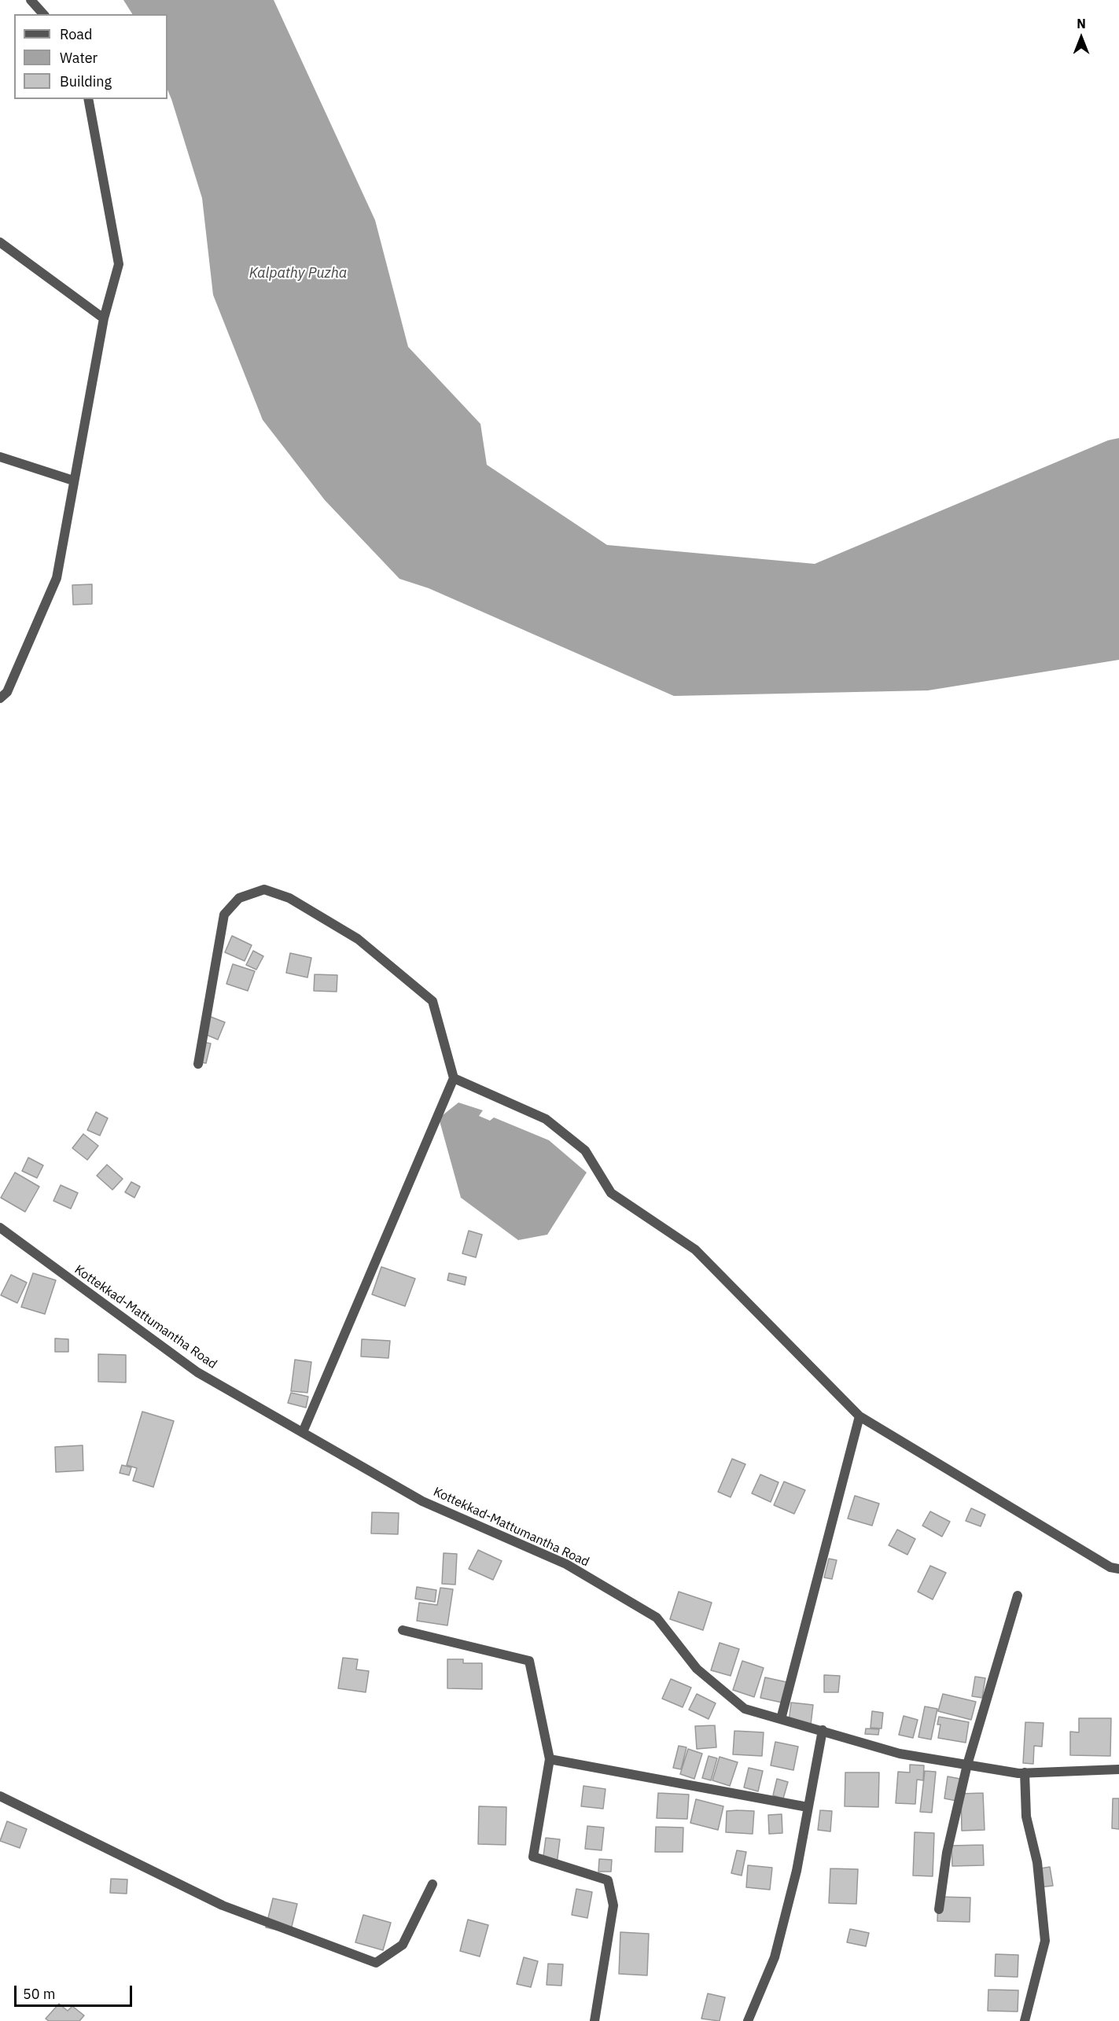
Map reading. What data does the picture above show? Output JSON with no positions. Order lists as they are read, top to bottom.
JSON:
{
  "streets": {
    "street": ["Kottekkad-Mattumantha Road"]
  },
  "water": ["Kalpathy Puzha"],
  "legend": ["Road", "Water", "Building"],
  "scale_bar": "50 m",
  "north": "top"
}
